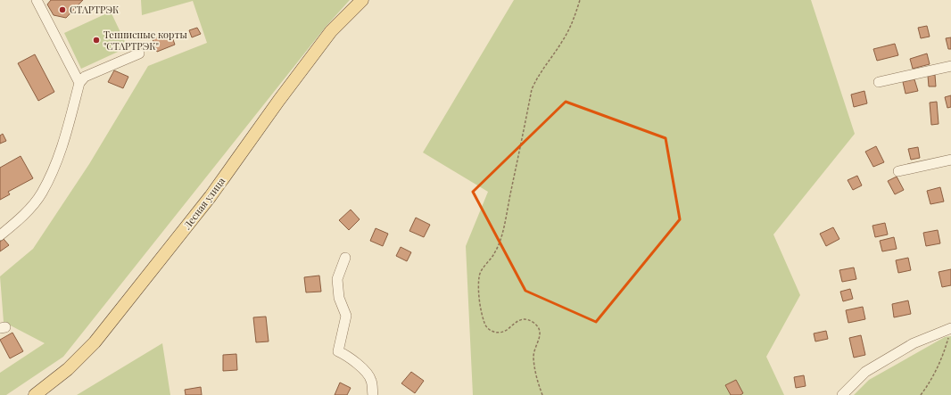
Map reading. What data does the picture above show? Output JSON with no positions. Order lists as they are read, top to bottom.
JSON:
{
  "streets": {
    "main road": ["Лесная улица"]
  },
  "places": ["СТАРТРЭК", "Теннисные корты \"СТАРТРЭК\""]
}
